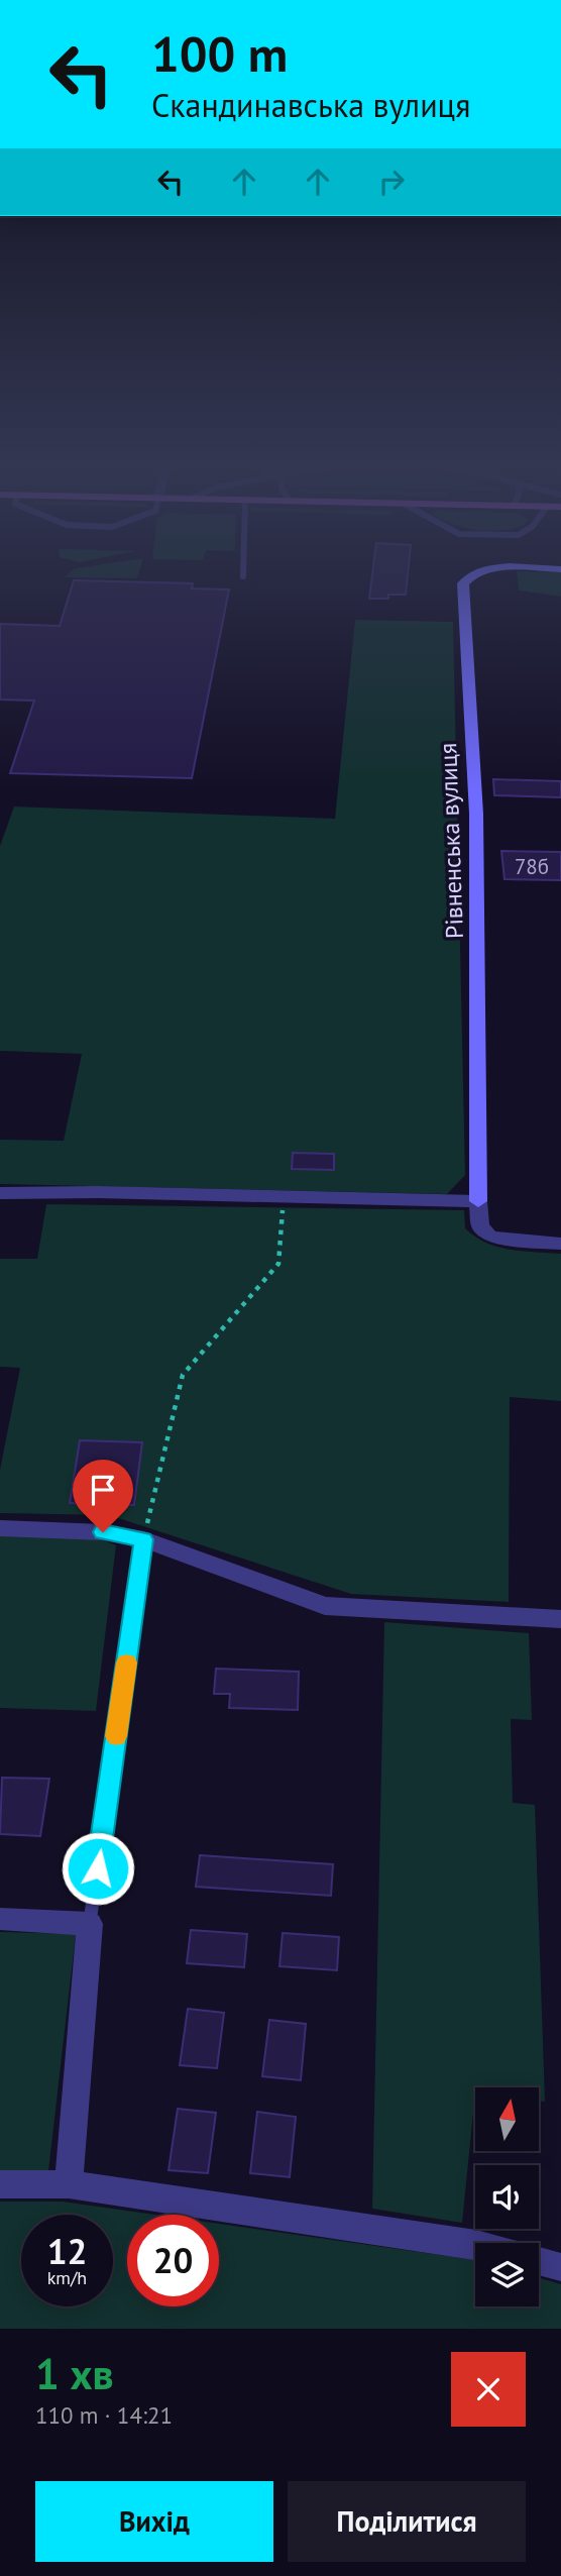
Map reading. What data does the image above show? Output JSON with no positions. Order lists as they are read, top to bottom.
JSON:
{
  "streets": {
    "street": ["Рівненська вулиця"]
  },
  "house_numbers": ["78б"],
  "north": "top",
  "page": {
    "turn": ["100 m", "Скандинавська вулиця"],
    "speed": "12 km/h",
    "limit": "20",
    "heading": ["1 хв", "110 m · 14:21"],
    "buttons": ["Вихід", "Поділитися"]
  }
}
